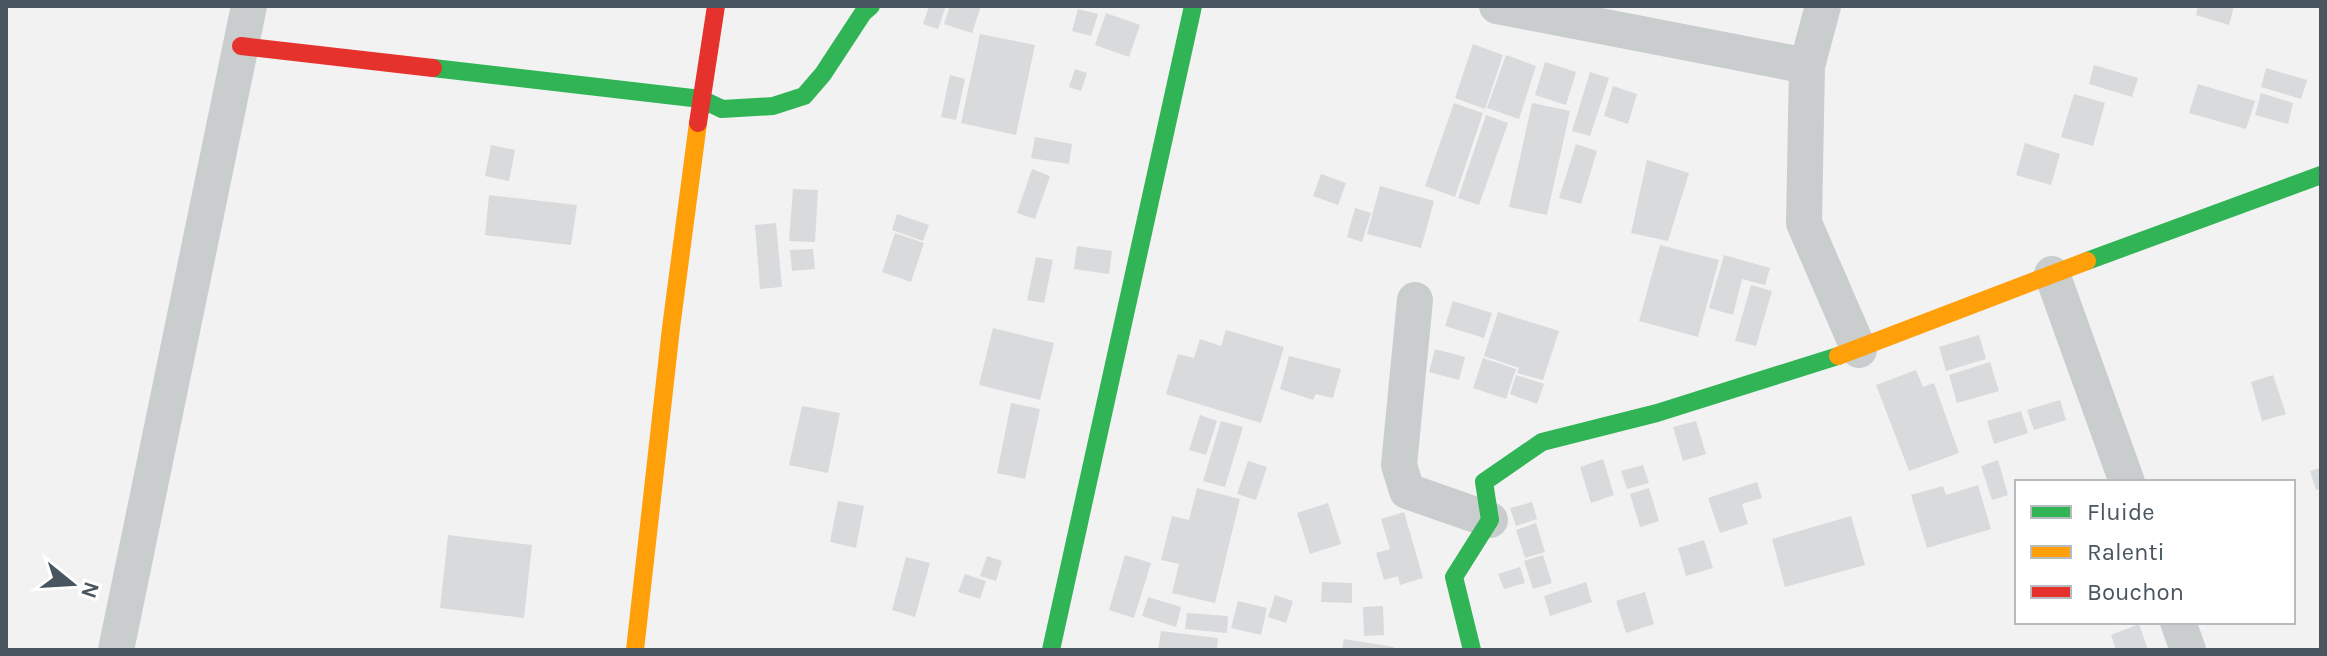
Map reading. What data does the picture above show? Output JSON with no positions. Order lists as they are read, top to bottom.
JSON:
{
  "legend": ["Fluide", "Ralenti", "Bouchon"],
  "north": "right"
}
